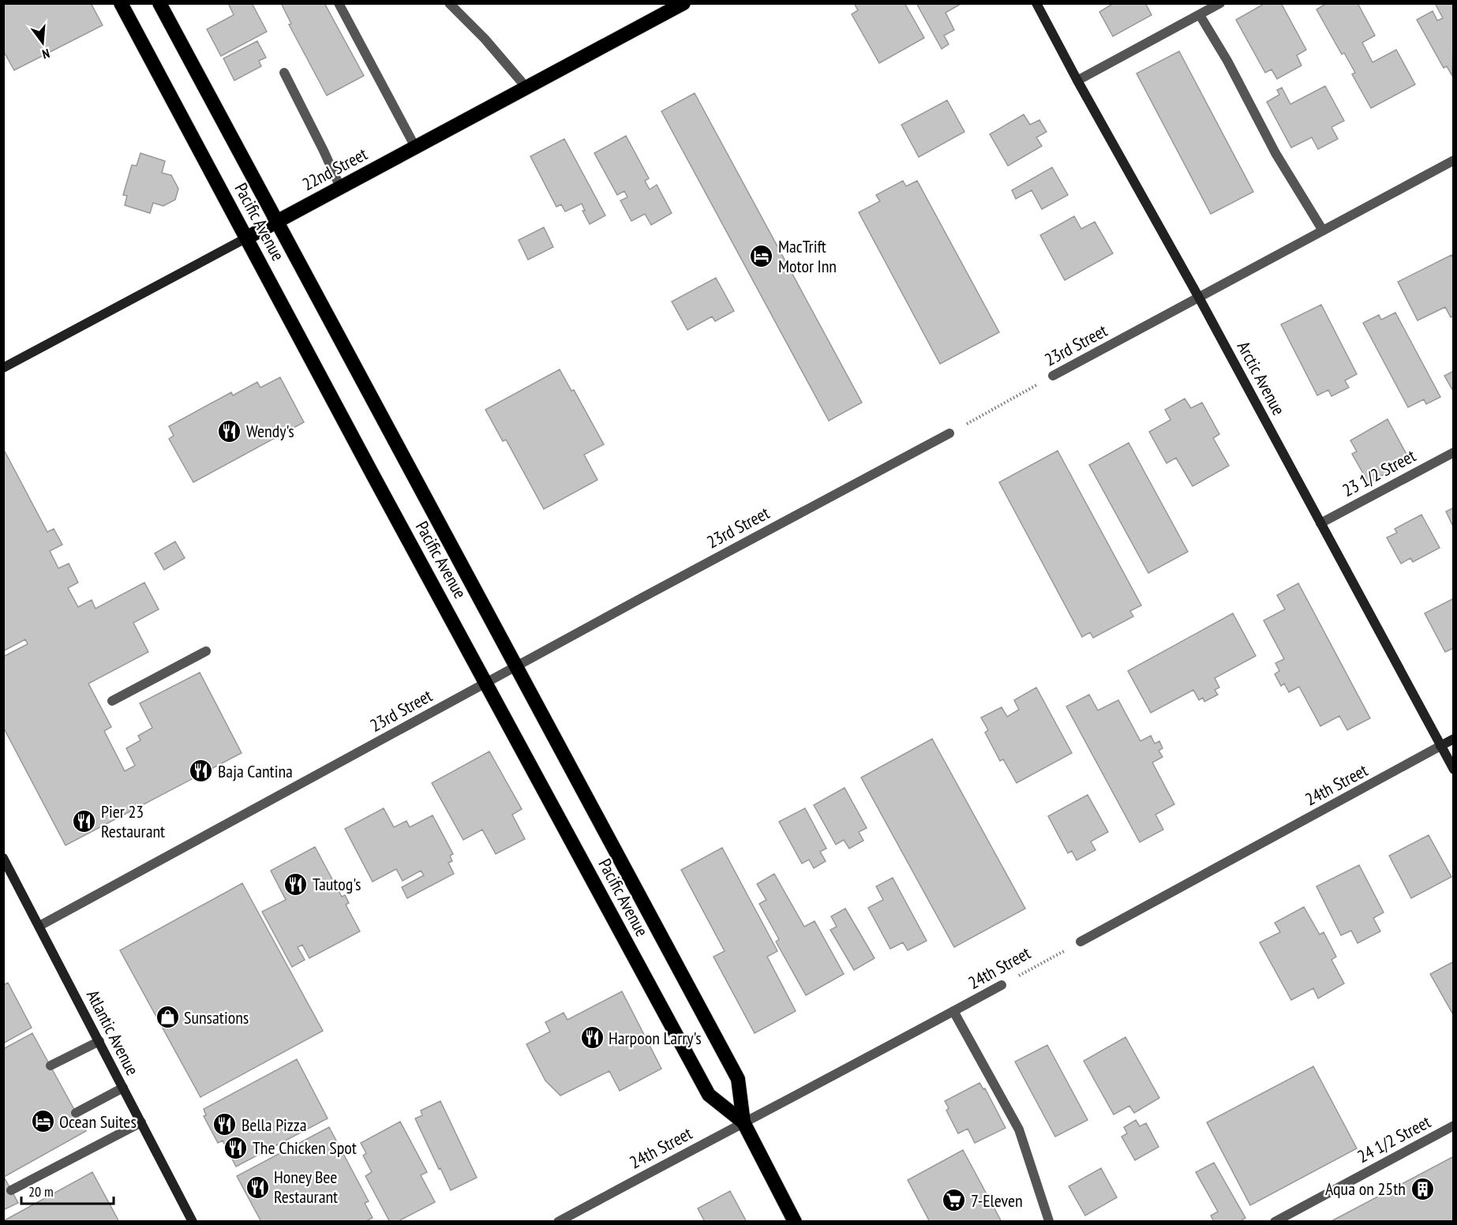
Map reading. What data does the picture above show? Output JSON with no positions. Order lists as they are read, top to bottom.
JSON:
{
  "streets": {
    "highway": ["22nd Street", "Pacific Avenue"],
    "street": [
      "23rd Street",
      "Arctic Avenue",
      "23 1/2 Street",
      "24th Street",
      "Atlantic Avenue",
      "24 1/2 Street"
    ]
  },
  "crossings": [
    ["22nd Street", "Pacific Avenue"],
    ["Pacific Avenue", "23rd Street"],
    ["Pacific Avenue", "24th Street"],
    ["23rd Street", "Arctic Avenue"],
    ["23rd Street", "Atlantic Avenue"],
    ["Arctic Avenue", "23 1/2 Street"],
    ["Arctic Avenue", "24th Street"]
  ],
  "places": {
    "hotel": ["MacTrift Motor Inn", "Ocean Suites"],
    "restaurant": [
      "Wendy's",
      "Baja Cantina",
      "Pier 23 Restaurant",
      "Tautog's",
      "Harpoon Larry's",
      "Bella Pizza",
      "The Chicken Spot",
      "Honey Bee Restaurant"
    ],
    "shop": ["Sunsations"],
    "building": ["Aqua on 25th"],
    "supermarket": ["7-Eleven"]
  },
  "scale_bar": "20 m",
  "north": "bottom"
}
